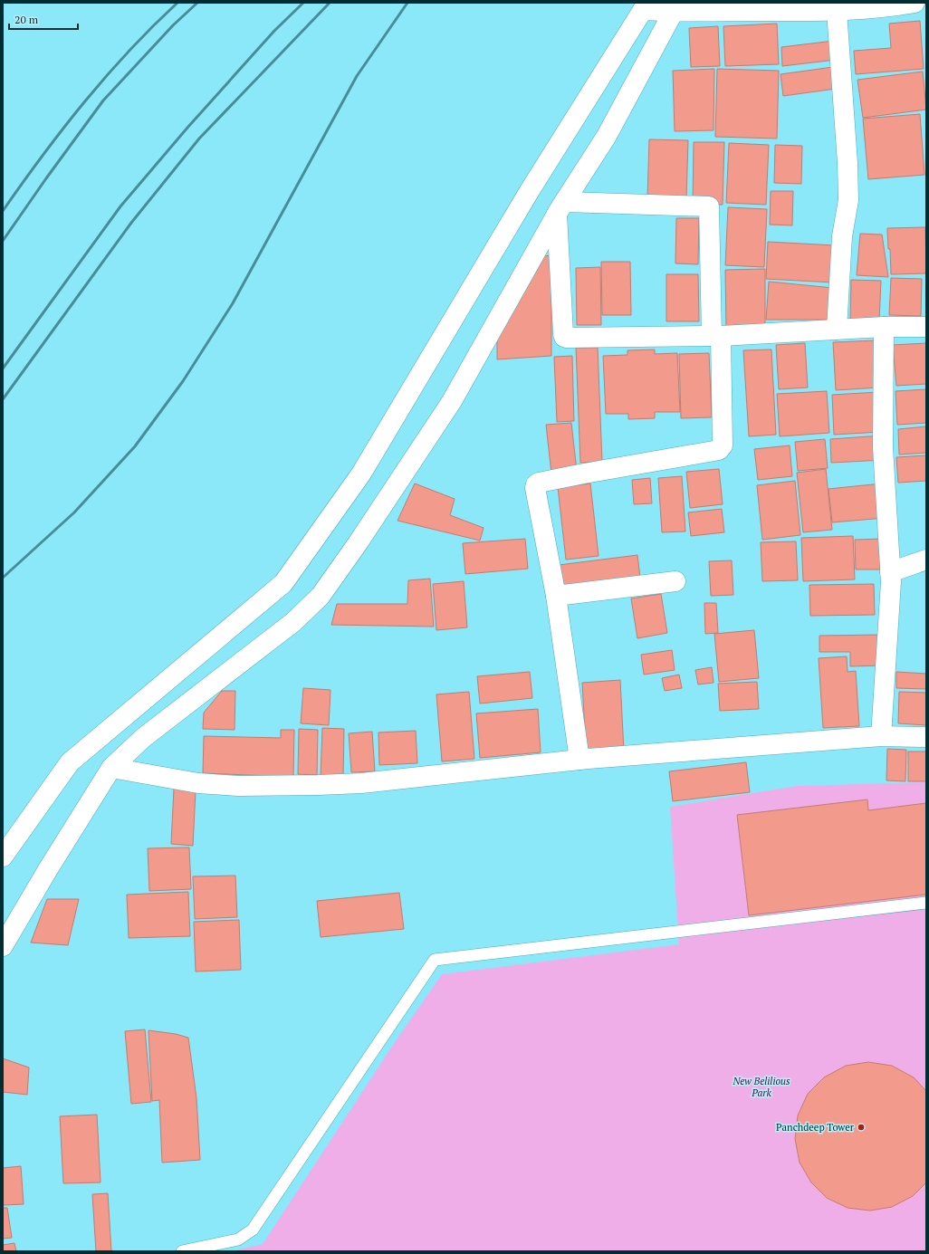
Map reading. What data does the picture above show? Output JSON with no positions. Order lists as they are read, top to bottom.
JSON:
{
  "parks": ["New Belilious Park"],
  "places": ["Panchdeep Tower"],
  "scale_bar": "20 m"
}
